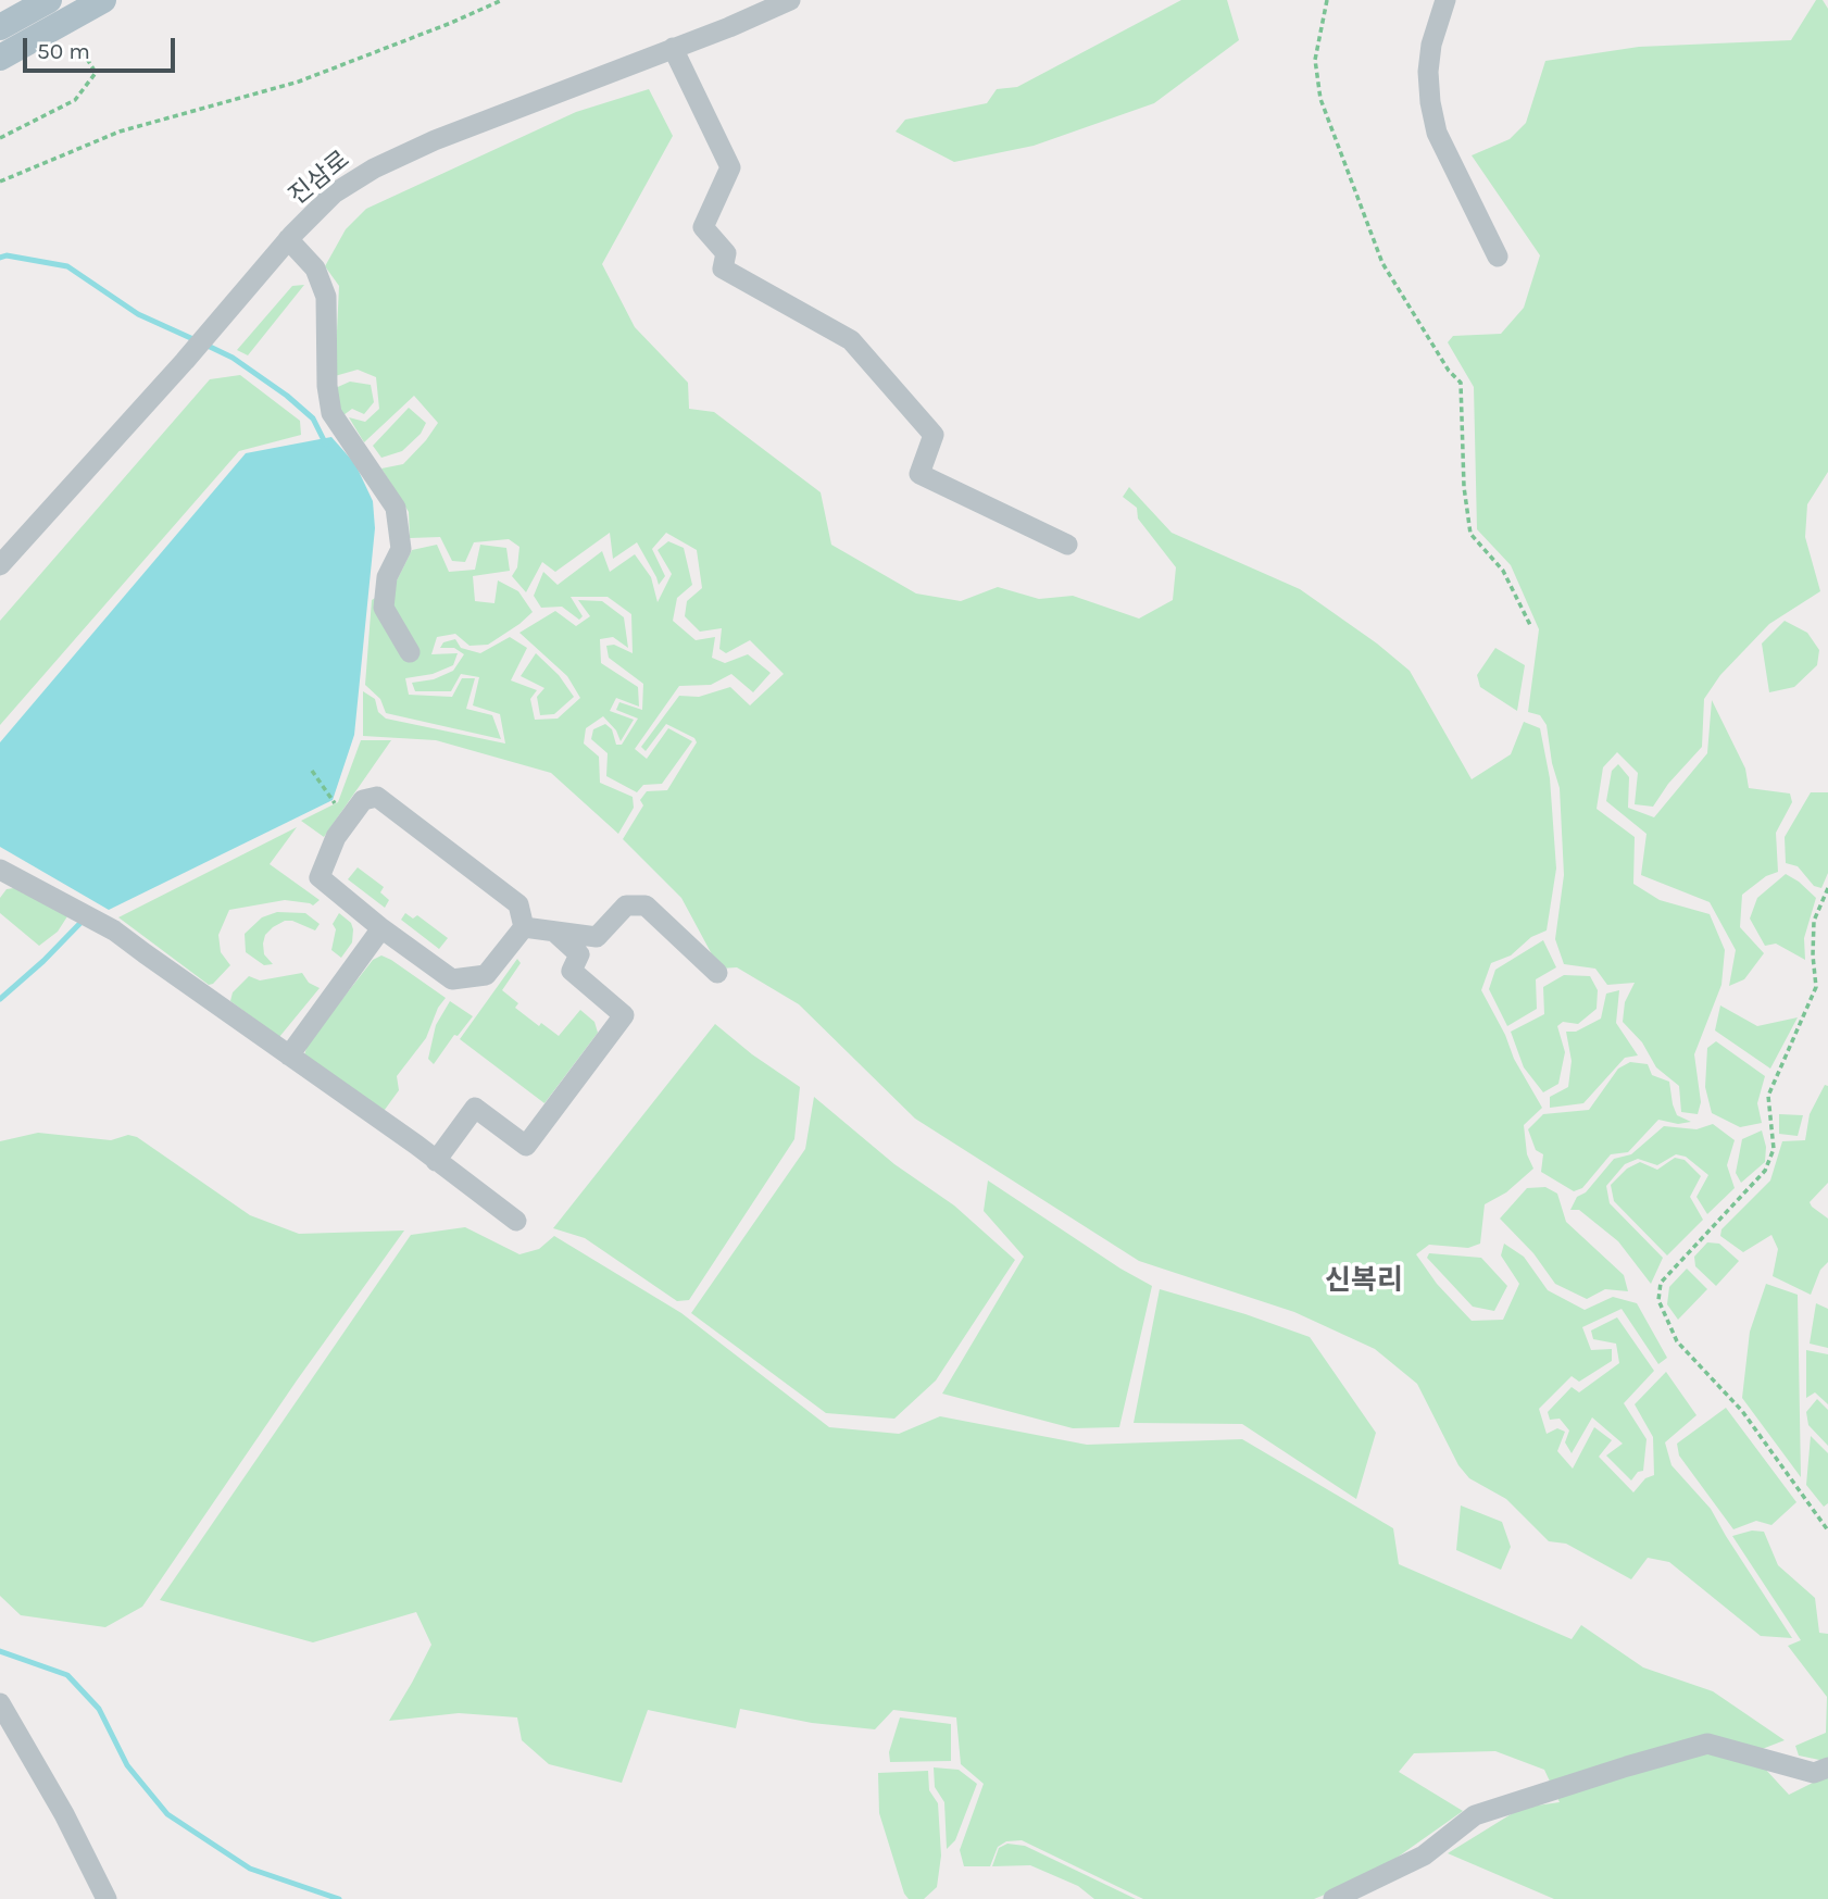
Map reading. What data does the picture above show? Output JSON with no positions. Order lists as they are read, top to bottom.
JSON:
{
  "streets": {
    "street": ["진삼로"]
  },
  "districts": ["신복리"],
  "scale_bar": "50 m"
}
